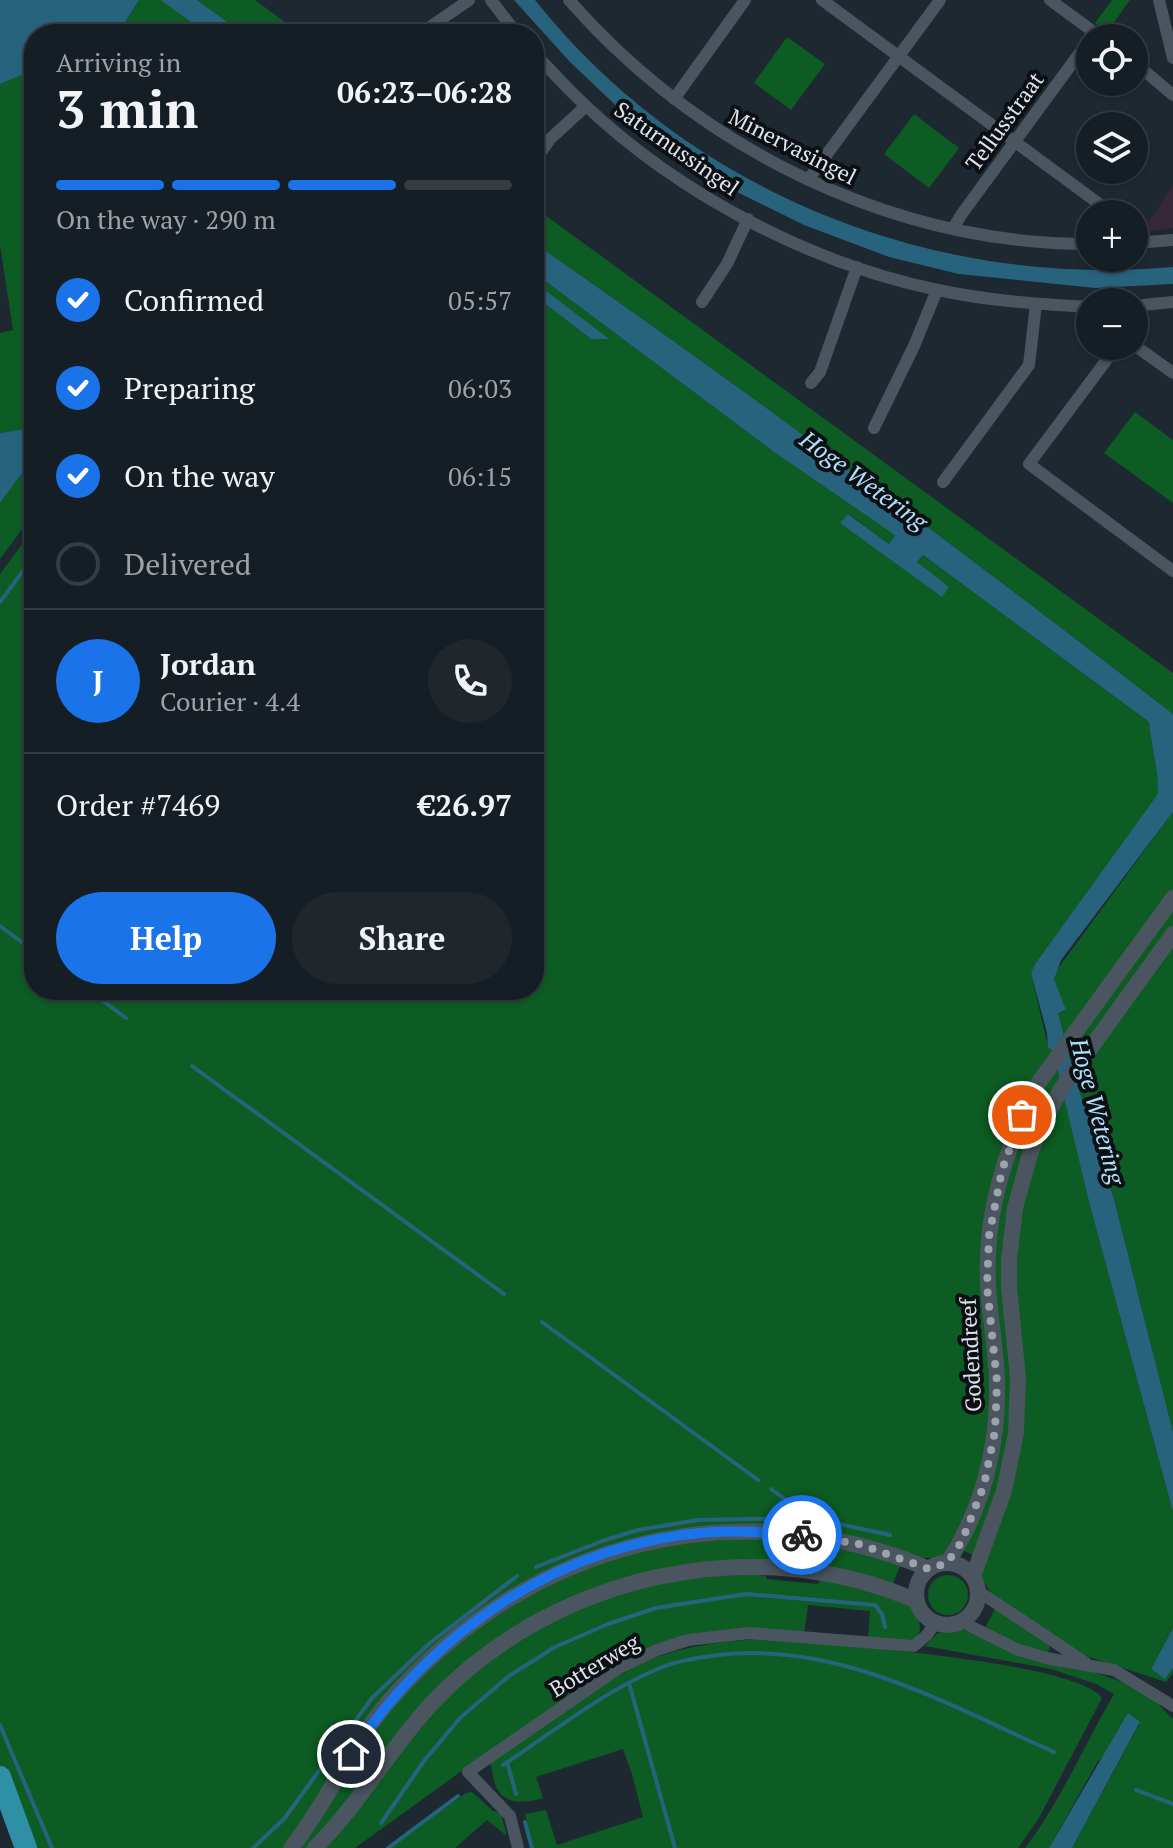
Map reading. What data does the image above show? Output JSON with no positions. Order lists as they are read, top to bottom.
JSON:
{
  "streets": {
    "main road": ["Godendreef"],
    "street": [
      "Tellusstraat",
      "Minervasingel",
      "Saturnussingel",
      "Botterweg"
    ]
  },
  "crossings": [
    ["Tellusstraat", "Minervasingel"],
    ["Godendreef", "Botterweg"]
  ],
  "water": ["Hoge Wetering"],
  "page": {
    "map_buttons": ["+", "−"],
    "heading": ["3 min", "Arriving in", "06:23–06:28"],
    "panel": [
      "Jordan",
      "Courier · 4.4",
      "Order #7469",
      "€26.97"
    ],
    "bar": "On the way · 290 m",
    "list": [
      ["Confirmed", "05:57"],
      ["Preparing", "06:03"],
      ["On the way", "06:15"],
      "Delivered"
    ],
    "round": "J",
    "buttons": ["Help", "Share"]
  }
}
